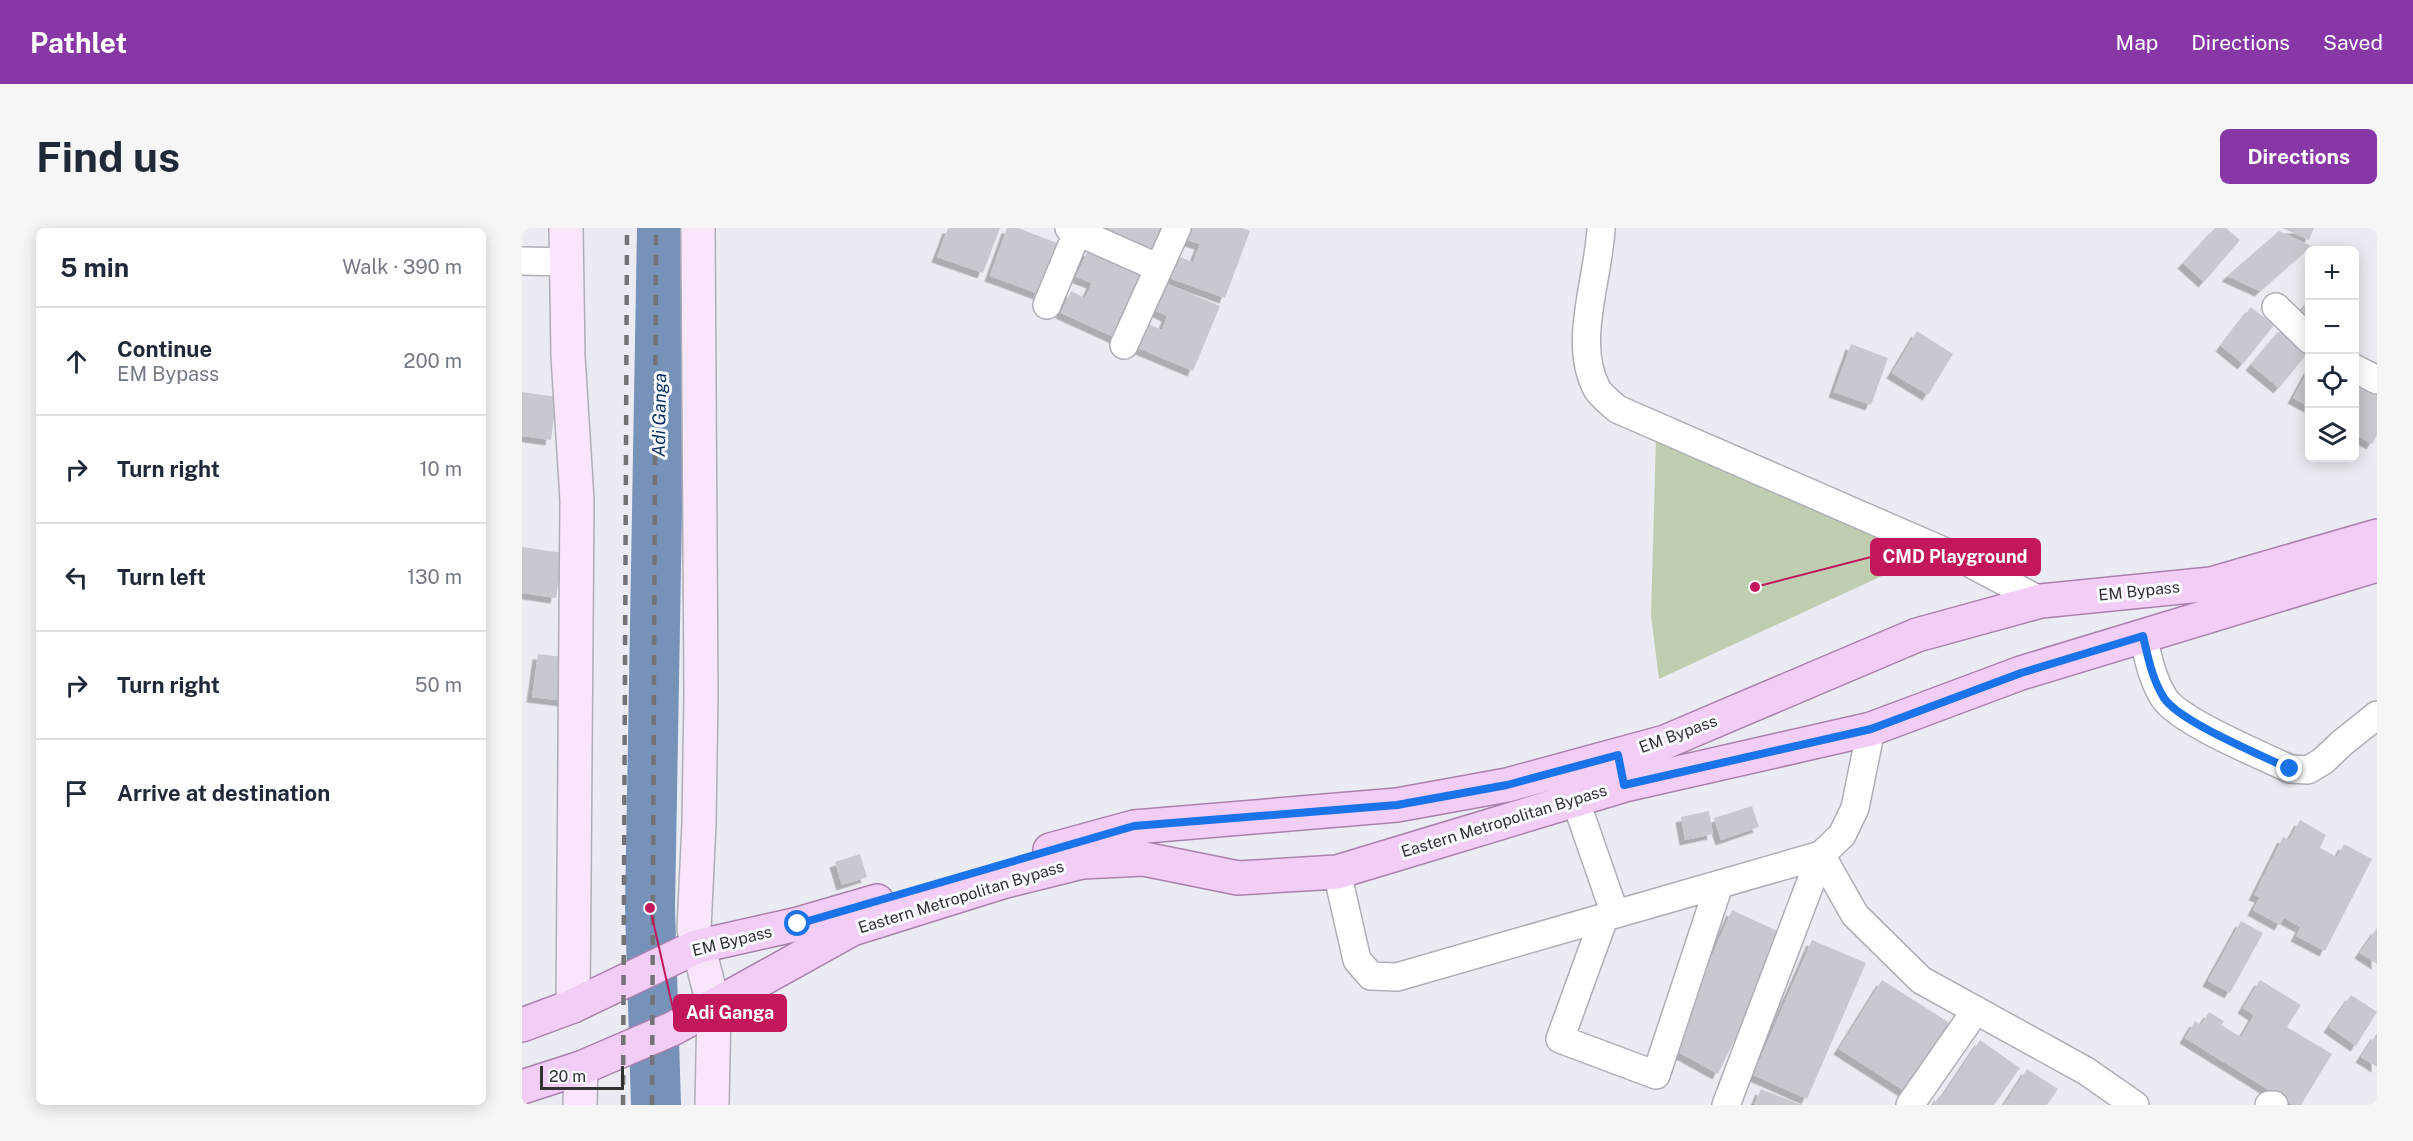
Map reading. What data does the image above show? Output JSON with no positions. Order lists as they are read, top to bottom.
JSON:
{
  "streets": {
    "main road": ["EM Bypass", "Eastern Metropolitan Bypass"]
  },
  "crossings": [
    ["EM Bypass", "Eastern Metropolitan Bypass"]
  ],
  "water": ["Adi Ganga"],
  "places": ["CMD Playground", "Adi Ganga"],
  "scale_bar": "20 m",
  "page": {
    "header": "Pathlet",
    "nav": ["Map", "Directions", "Saved"],
    "buttons": "Directions",
    "title": "Find us",
    "heading": ["5 min", "Walk · 390 m"],
    "map_buttons": ["+", "−"],
    "list": [
      ["Continue", "EM Bypass", "200 m"],
      ["Turn right", "10 m"],
      ["Turn left", "130 m"],
      ["Turn right", "50 m"],
      "Arrive at destination"
    ],
    "scale": "20 m"
  }
}
